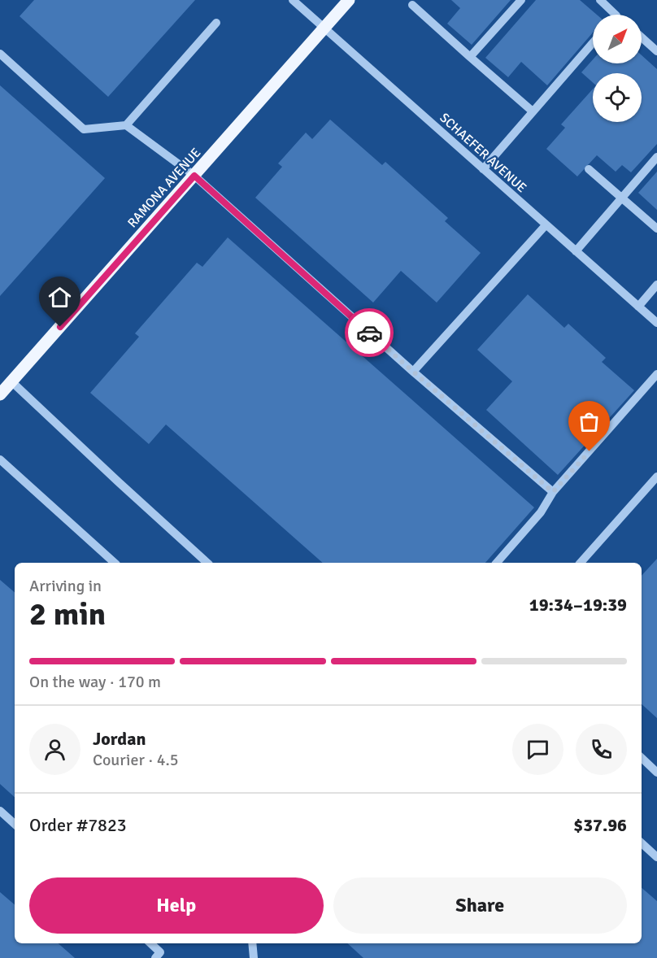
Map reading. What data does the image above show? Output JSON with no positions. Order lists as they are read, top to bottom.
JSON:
{
  "streets": {
    "main road": ["RAMONA AVENUE"],
    "street": ["SCHAEFER AVENUE"]
  },
  "crossings": [
    ["SCHAEFER AVENUE", "RAMONA AVENUE"]
  ],
  "north": "top right",
  "page": {
    "heading": ["2 min", "Arriving in", "19:34–19:39"],
    "panel": [
      "Jordan",
      "Courier · 4.5",
      "Order #7823",
      "$37.96"
    ],
    "bar": "On the way · 170 m",
    "buttons": ["Help", "Share"]
  }
}
